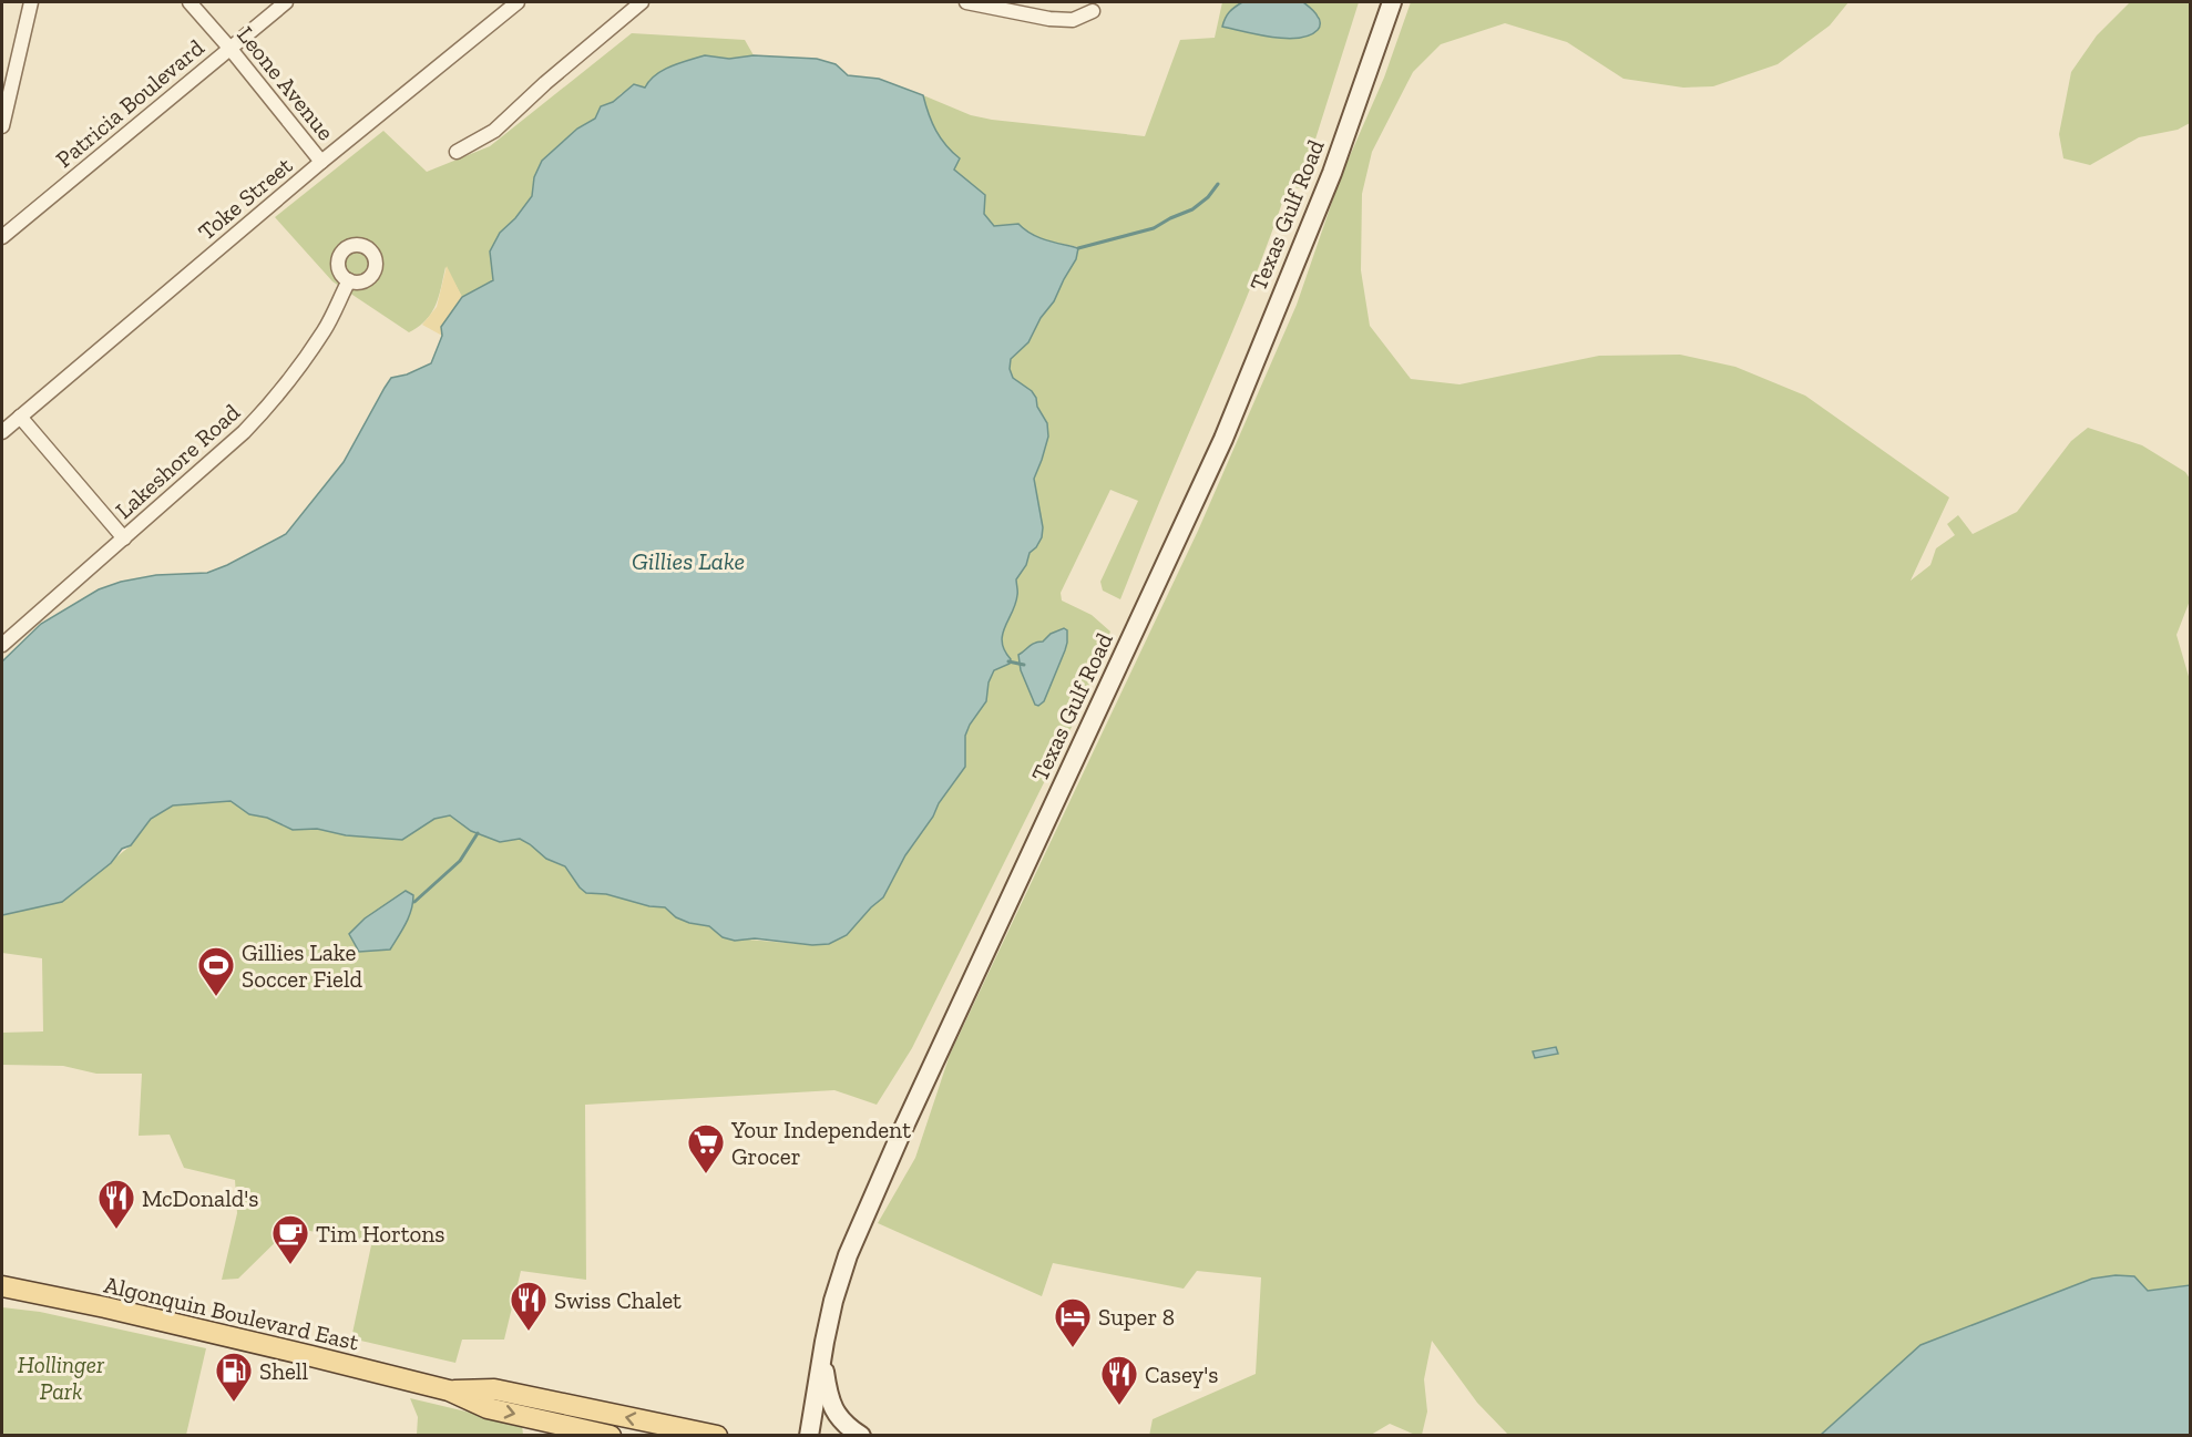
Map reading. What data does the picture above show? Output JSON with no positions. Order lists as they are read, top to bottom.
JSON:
{
  "streets": {
    "main road": ["Texas Gulf Road", "Algonquin Boulevard East"],
    "street": [
      "Leone Avenue",
      "Patricia Boulevard",
      "Toke Street",
      "Lakeshore Road"
    ]
  },
  "crossings": [
    ["Leone Avenue", "Patricia Boulevard"],
    ["Leone Avenue", "Toke Street"]
  ],
  "water": ["Gillies Lake"],
  "parks": ["Hollinger Park"],
  "places": {
    "sports": ["Gillies Lake Soccer Field"],
    "supermarket": ["Your Independent Grocer"],
    "restaurant": ["McDonald's", "Swiss Chalet", "Casey's"],
    "cafe": ["Tim Hortons"],
    "hotel": ["Super 8"],
    "fuel station": ["Shell"]
  }
}
